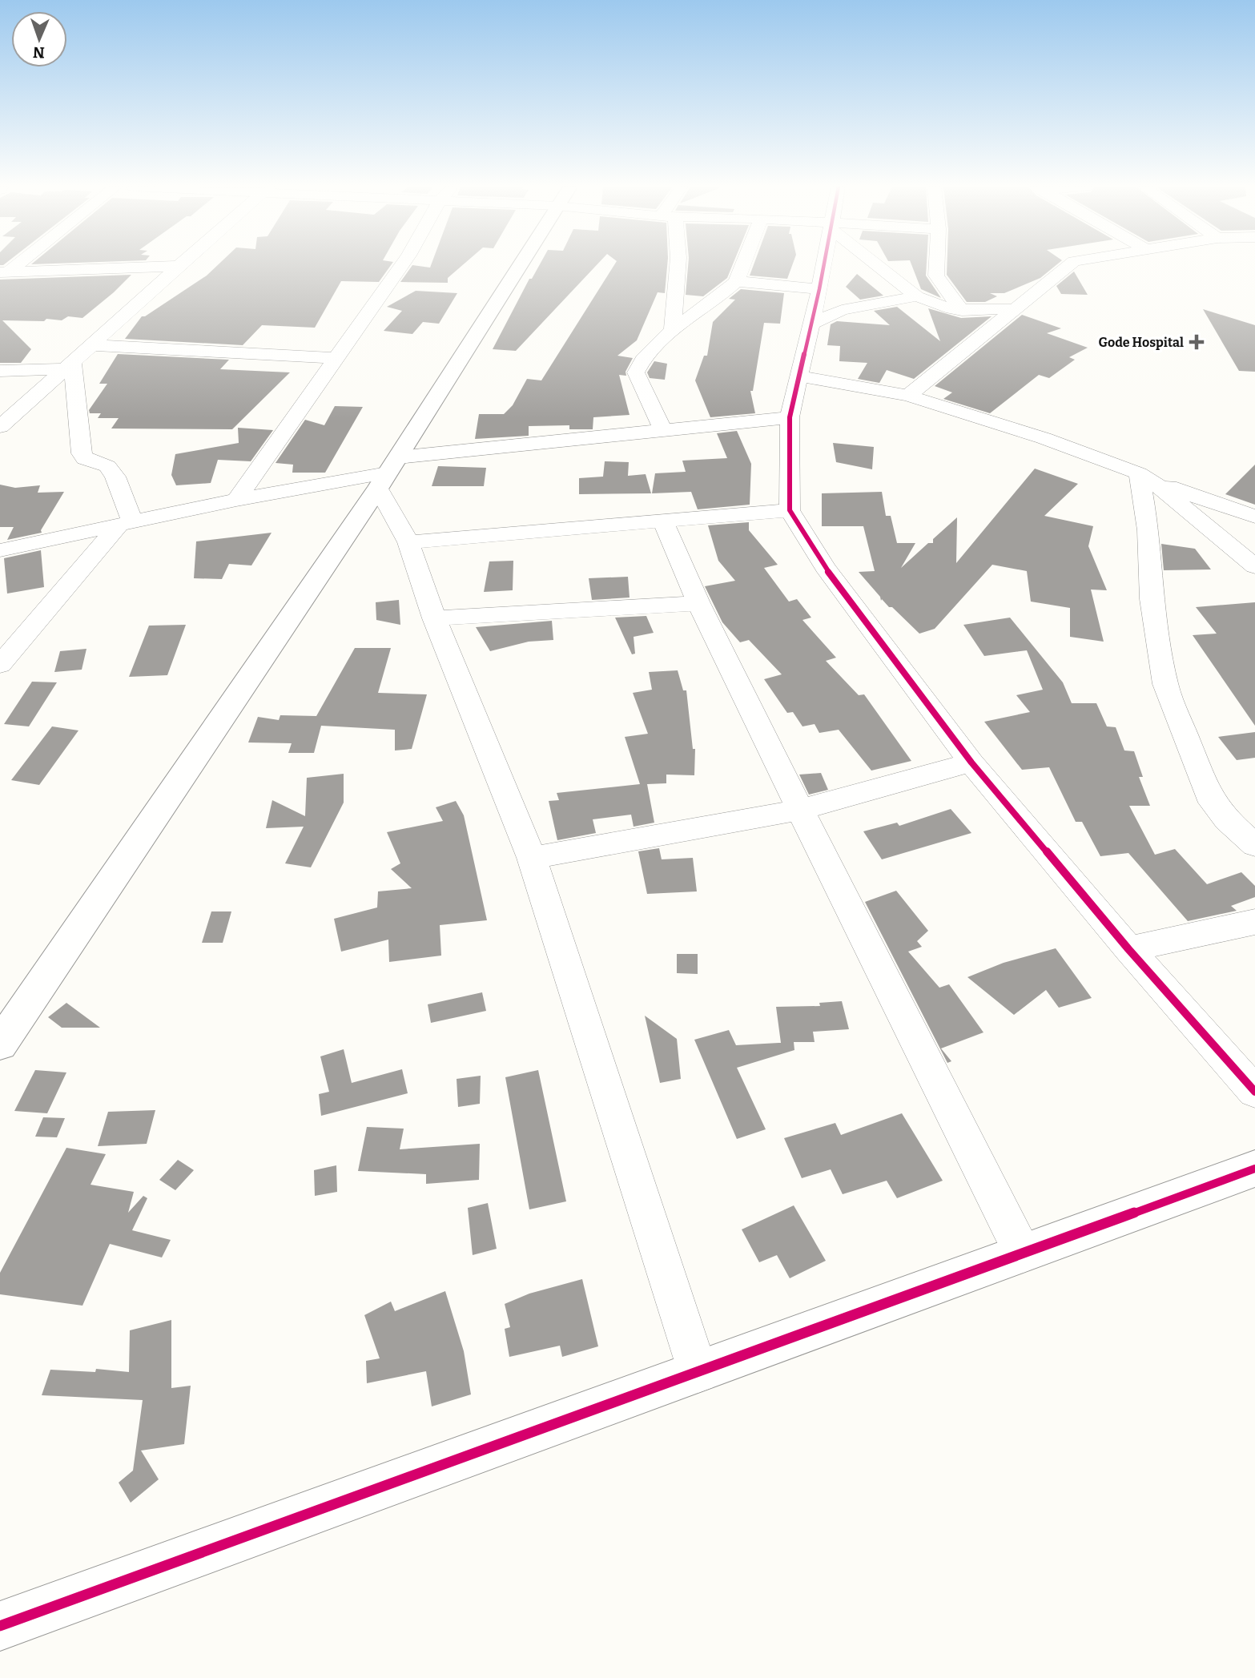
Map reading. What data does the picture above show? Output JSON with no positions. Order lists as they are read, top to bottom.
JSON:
{
  "places": {
    "health": ["Gode Hospital"]
  },
  "north": "bottom"
}
